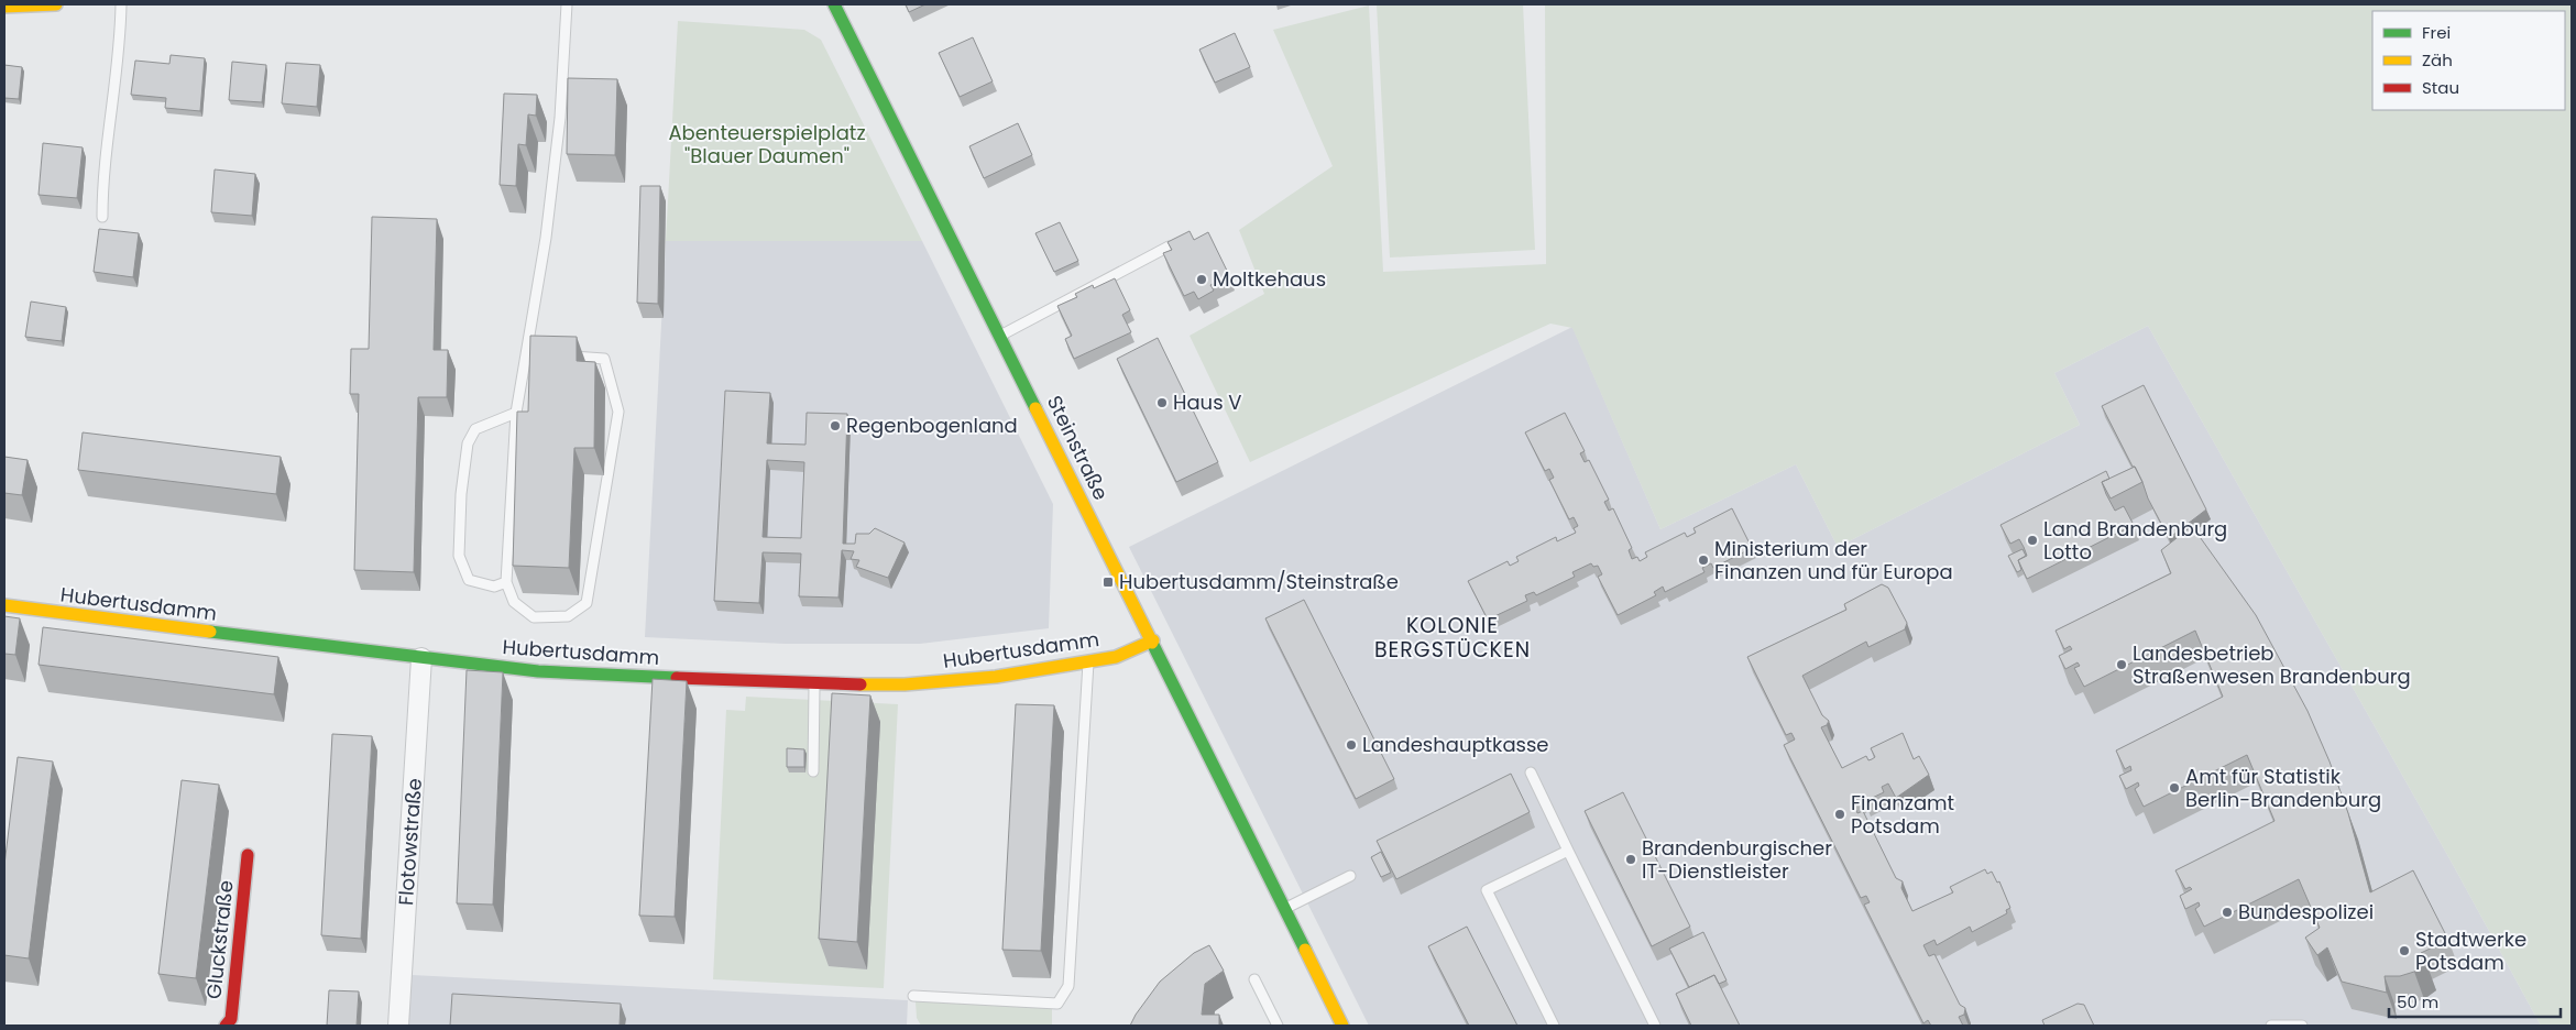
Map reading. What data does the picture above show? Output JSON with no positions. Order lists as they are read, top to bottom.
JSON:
{
  "streets": {
    "street": [
      "Steinstraße",
      "Hubertusdamm",
      "Flotowstraße",
      "Gluckstraße"
    ]
  },
  "crossings": [
    ["Steinstraße", "Hubertusdamm"],
    ["Hubertusdamm", "Flotowstraße"]
  ],
  "districts": ["KOLONIE BERGSTÜCKEN"],
  "parks": ["Abenteuerspielplatz \"Blauer Daumen\""],
  "places": {
    "other": [
      "Moltkehaus",
      "Haus V",
      "Regenbogenland",
      "Land Brandenburg Lotto",
      "Ministerium der Finanzen und für Europa",
      "Landesbetrieb Straßenwesen Brandenburg",
      "Landeshauptkasse",
      "Amt für Statistik Berlin-Brandenburg",
      "Finanzamt Potsdam",
      "Brandenburgischer IT-Dienstleister",
      "Bundespolizei",
      "Stadtwerke Potsdam"
    ],
    "transit": ["Hubertusdamm/Steinstraße"]
  },
  "legend": ["Frei", "Zäh", "Stau"],
  "scale_bar": "50 m"
}
